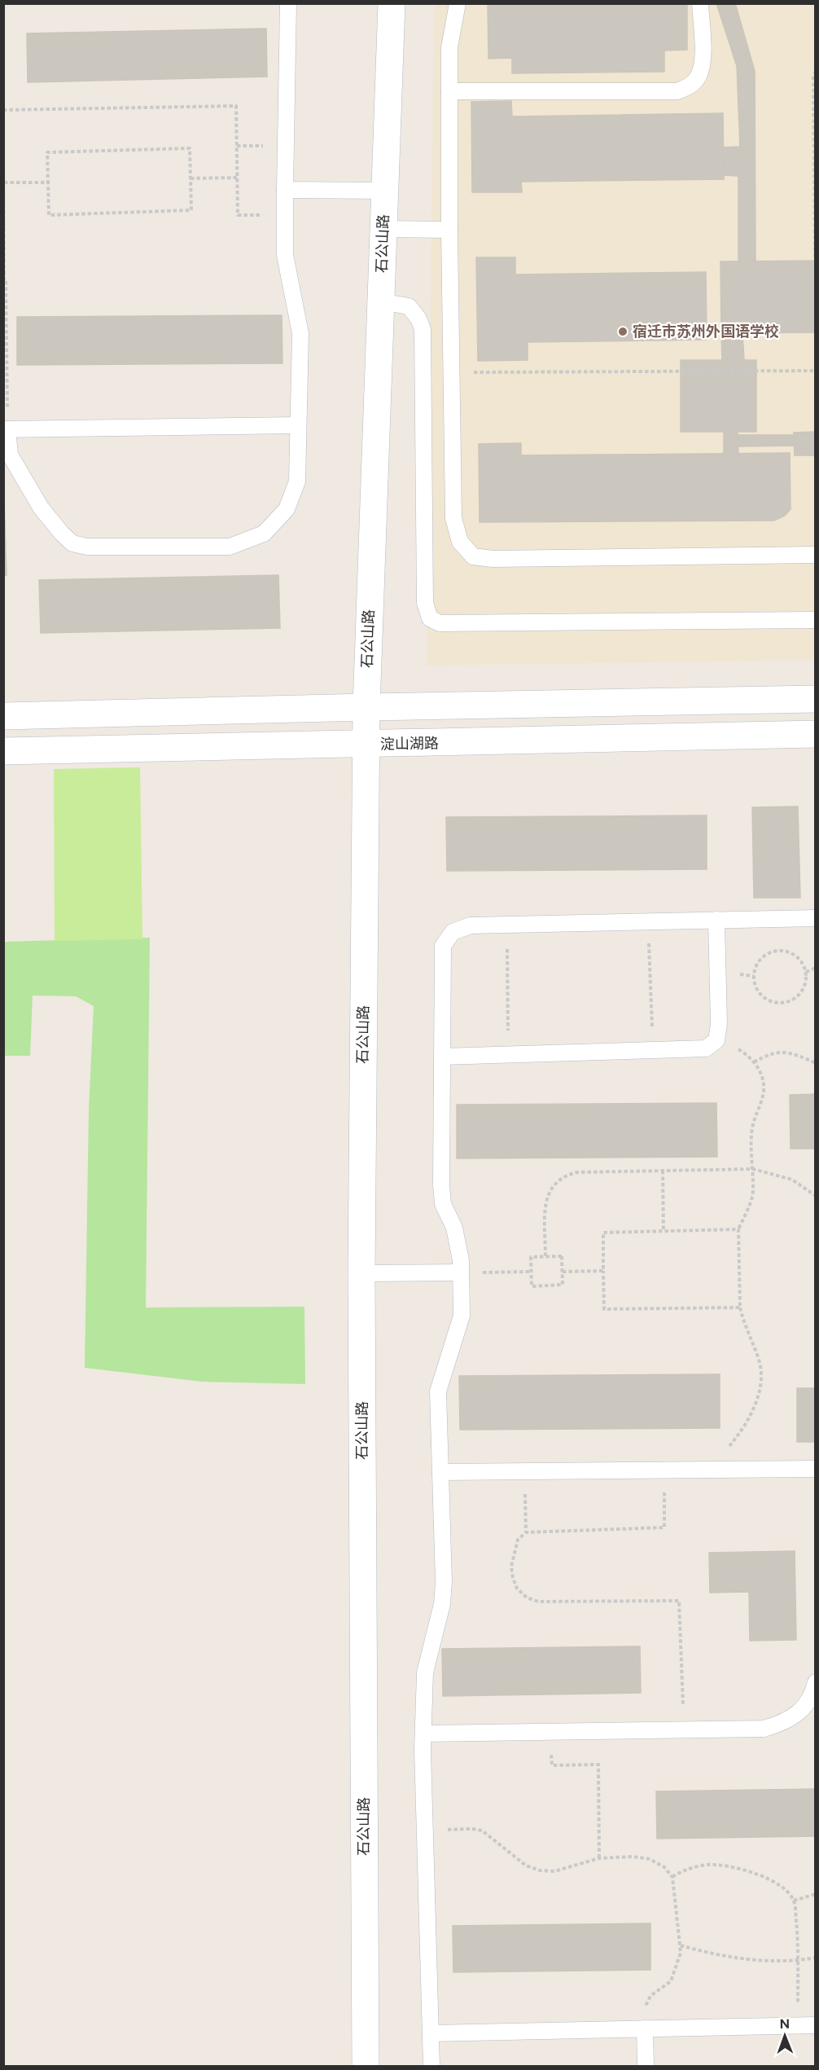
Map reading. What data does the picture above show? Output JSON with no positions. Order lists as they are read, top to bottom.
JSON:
{
  "streets": {
    "street": ["石公山路", "淀山湖路"]
  },
  "crossings": [
    ["石公山路", "淀山湖路"]
  ],
  "places": ["宿迁市苏州外国语学校"],
  "north": "top"
}
